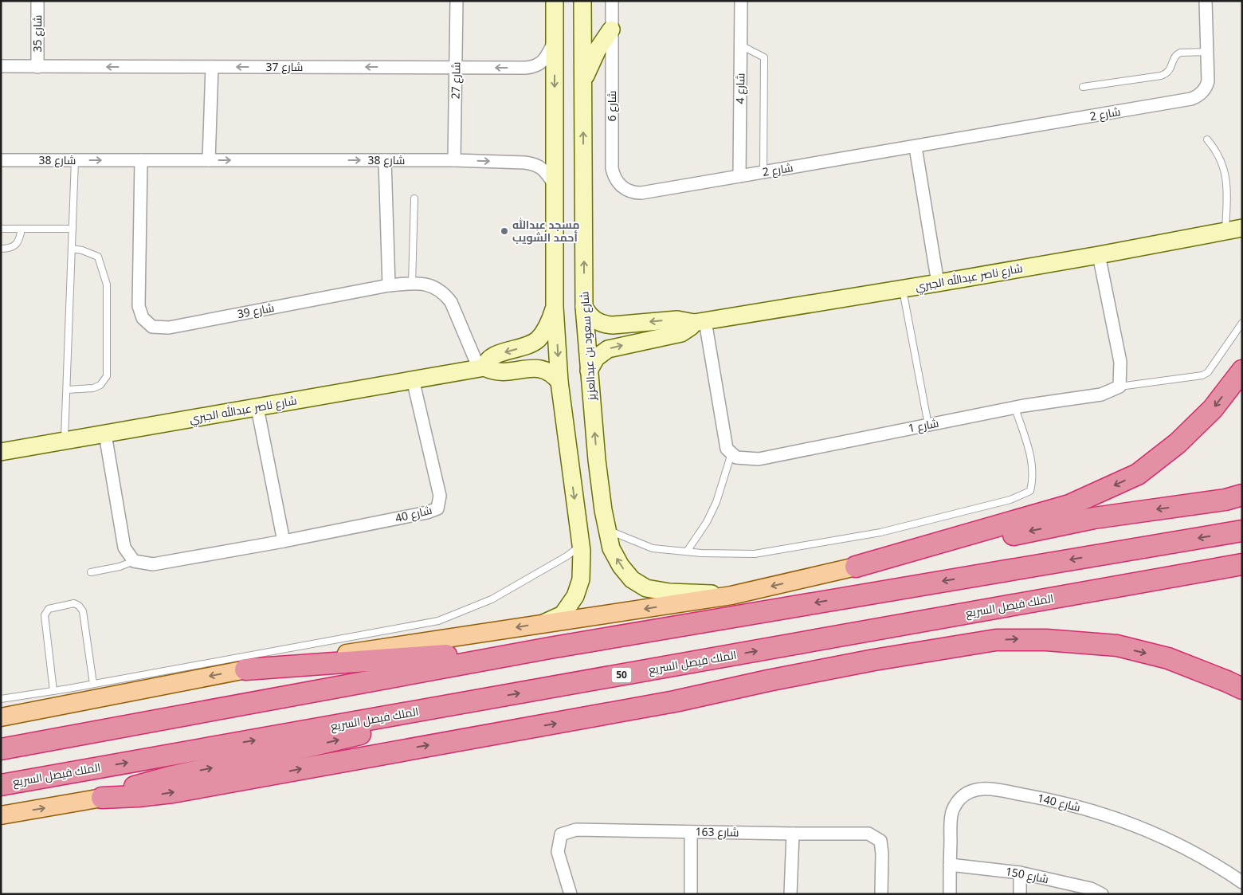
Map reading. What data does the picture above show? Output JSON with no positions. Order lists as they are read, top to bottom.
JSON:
{
  "streets": {
    "highway": ["الملك فيصل السريع", "50"],
    "street": [
      "شارع 35",
      "شارع 37",
      "شارع 27",
      "شارع 4",
      "شارع 6",
      "شارع 2",
      "شارع 38",
      "شارع ناصر عبدالله الجبري",
      "شارع 39",
      "شارع سعود بن عبدالعزيز",
      "شارع 1",
      "شارع 40",
      "شارع 140",
      "شارع 163",
      "شارع 150"
    ]
  },
  "crossings": [
    ["شارع 35", "شارع 37"],
    ["شارع 37", "شارع 27"],
    ["شارع 27", "شارع 38"],
    ["شارع 4", "شارع 2"],
    ["شارع 6", "شارع 2"],
    ["شارع 38", "شارع 39"],
    ["شارع ناصر عبدالله الجبري", "شارع 39"],
    ["شارع ناصر عبدالله الجبري", "شارع سعود بن عبدالعزيز"],
    ["شارع ناصر عبدالله الجبري", "شارع 40"],
    ["شارع 140", "شارع 150"]
  ],
  "one_way": ["شارع 37", "شارع 38"],
  "places": ["مسجد عبدالله أحمد الشويب"]
}
